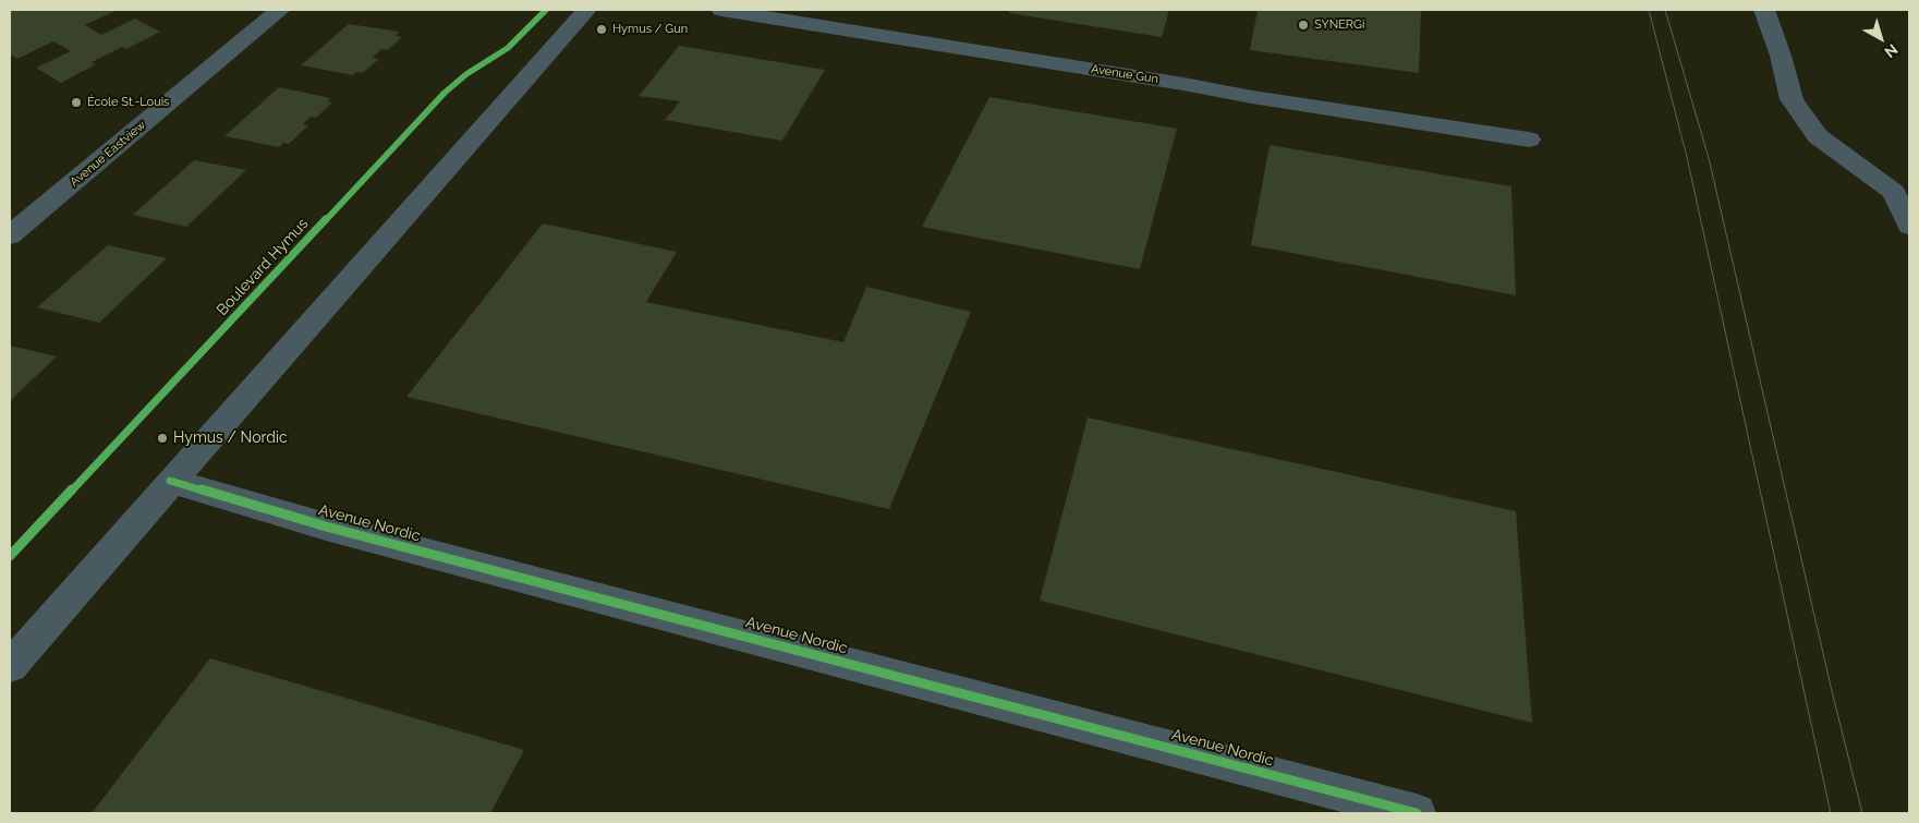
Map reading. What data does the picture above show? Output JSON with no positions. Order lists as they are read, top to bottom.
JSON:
{
  "streets": {
    "street": ["Avenue Gun", "Avenue Eastview", "Avenue Nordic"],
    "cycle path": ["Boulevard Hymus"]
  },
  "places": [
    "SYNERGi",
    "Hymus / Gun",
    "École St.-Louis",
    "Hymus / Nordic"
  ],
  "north": "bottom right"
}
